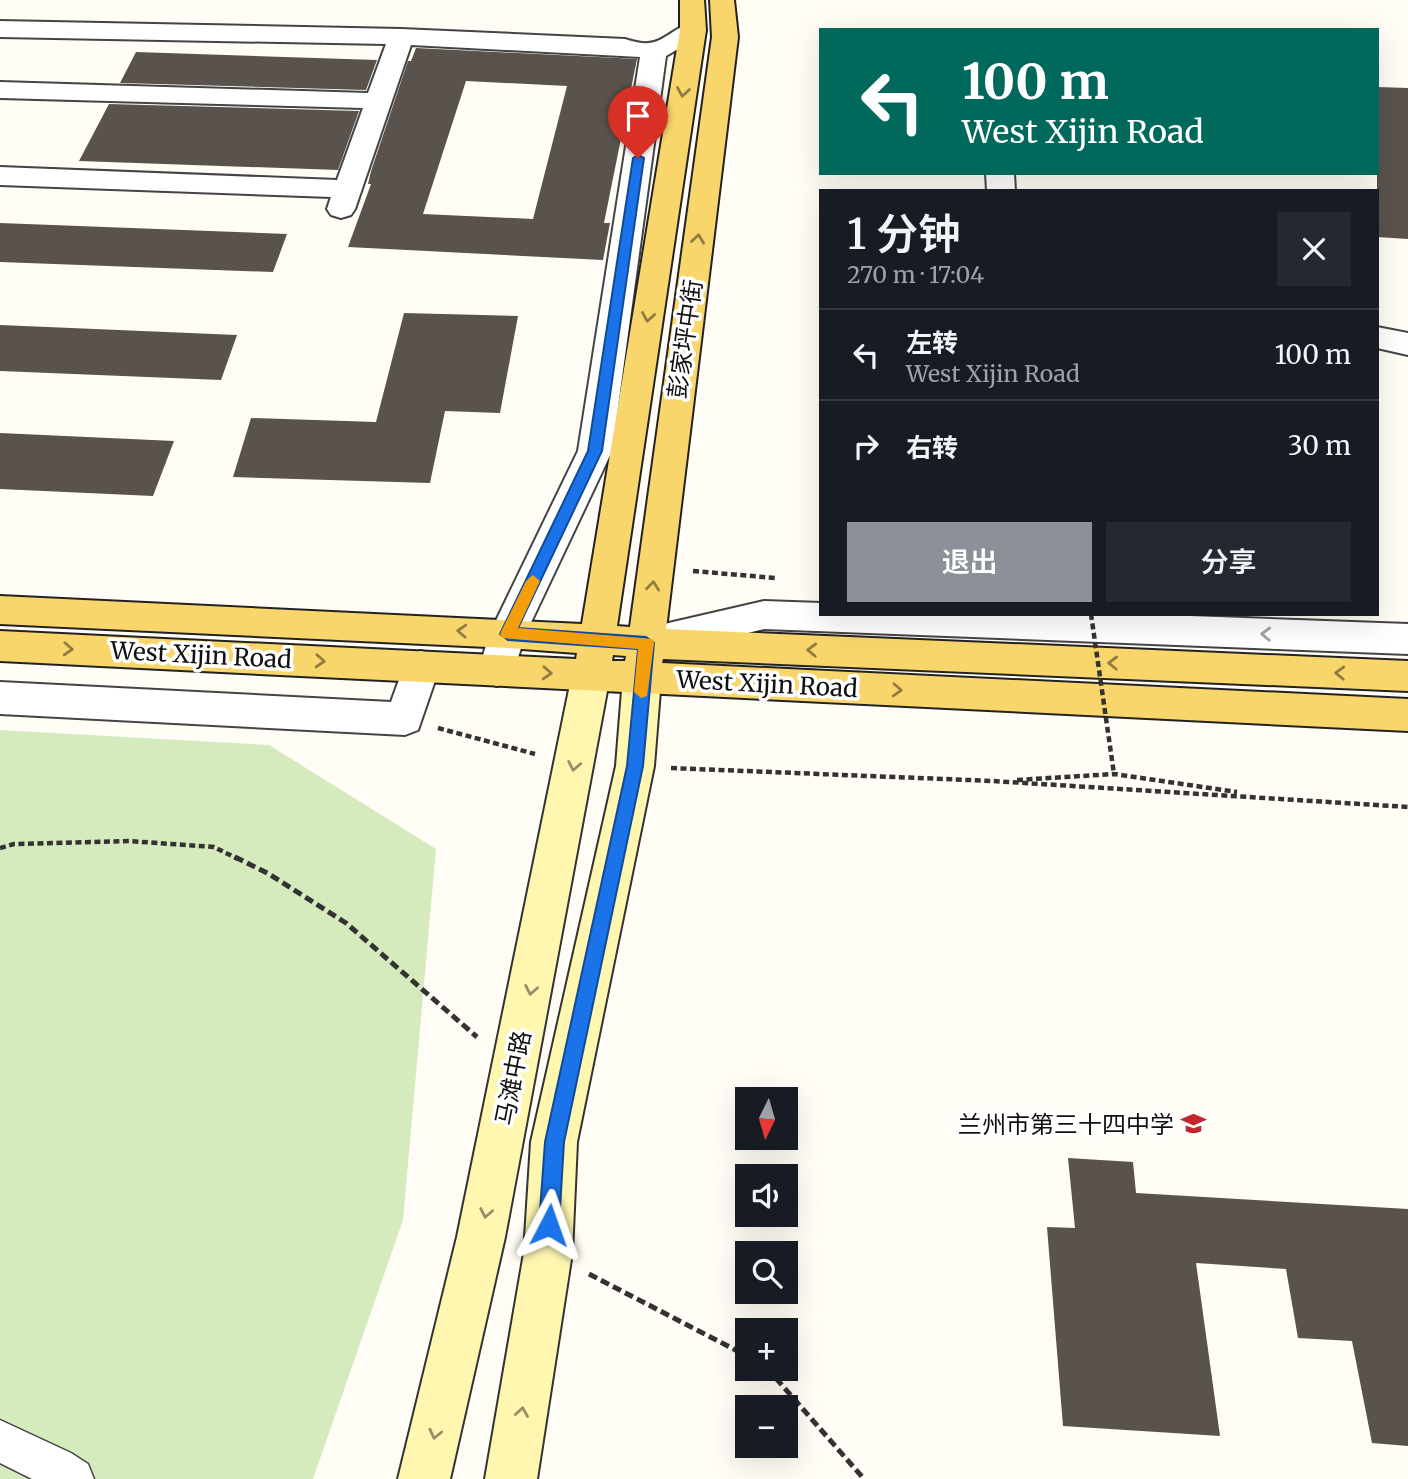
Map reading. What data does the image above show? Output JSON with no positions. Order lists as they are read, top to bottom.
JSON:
{
  "streets": {
    "main road": ["彭家坪中街", "West Xijin Road", "马滩中路"]
  },
  "crossings": [
    ["彭家坪中街", "West Xijin Road"],
    ["彭家坪中街", "马滩中路"],
    ["West Xijin Road", "马滩中路"]
  ],
  "places": {
    "school or university": ["兰州市第三十四中学"]
  },
  "north": "bottom",
  "page": {
    "turn": ["100 m", "West Xijin Road"],
    "heading": ["1 分钟", "270 m · 17:04"],
    "list": [
      {
        "name": "左转",
        "note": "West Xijin Road",
        "value": "100 m"
      },
      {
        "name": "右转",
        "value": "30 m"
      }
    ],
    "buttons": ["退出", "分享"],
    "map_buttons": ["+", "−"]
  }
}
